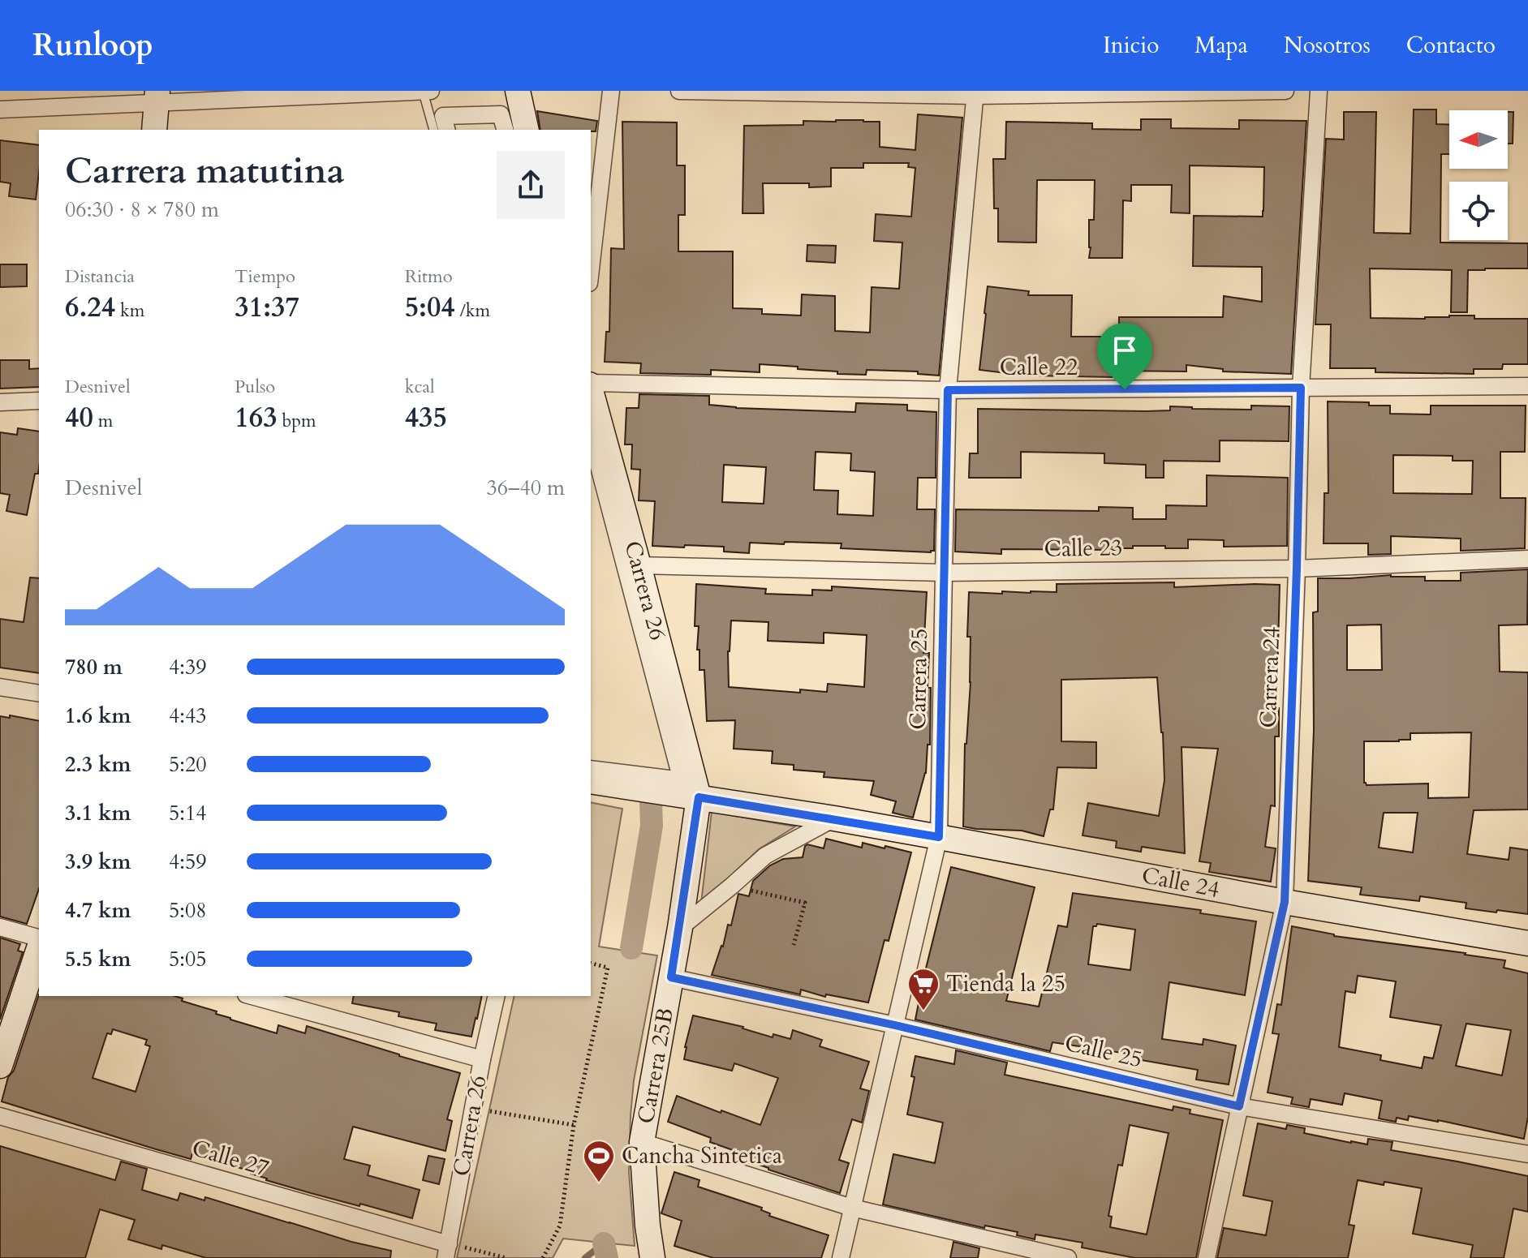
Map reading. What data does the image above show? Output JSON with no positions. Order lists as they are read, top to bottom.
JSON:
{
  "streets": {
    "street": [
      "Calle 22",
      "Calle 23",
      "Carrera 26",
      "Carrera 24",
      "Carrera 25",
      "Calle 24",
      "Calle 25",
      "Carrera 25B",
      "Calle 27"
    ]
  },
  "crossings": [
    ["Calle 22", "Carrera 24"],
    ["Calle 22", "Carrera 25"],
    ["Calle 23", "Carrera 26"],
    ["Calle 23", "Carrera 24"],
    ["Calle 23", "Carrera 25"],
    ["Carrera 26", "Calle 24"],
    ["Carrera 26", "Carrera 25B"],
    ["Carrera 26", "Calle 27"],
    ["Carrera 24", "Calle 24"],
    ["Carrera 24", "Calle 25"],
    ["Carrera 25", "Calle 24"],
    ["Carrera 25", "Calle 25"],
    ["Calle 24", "Carrera 25B"],
    ["Calle 25", "Carrera 25B"]
  ],
  "places": {
    "supermarket": ["Tienda la 25"],
    "sports": ["Cancha Sintetica"]
  },
  "north": "left",
  "page": {
    "header": "Runloop",
    "nav": [
      "Inicio",
      "Mapa",
      "Nosotros",
      "Contacto"
    ],
    "heading": ["Carrera matutina", "06:30 · 8 × 780 m"],
    "stats": [
      ["Distancia", "6.24 km"],
      ["Tiempo", "31:37"],
      ["Ritmo", "5:04 /km"],
      ["Desnivel", "40 m"],
      ["Pulso", "163 bpm"],
      ["kcal", "435"]
    ],
    "chart": ["Desnivel", "36–40 m"],
    "list": [
      {
        "name": "780 m",
        "note": "4:39"
      },
      {
        "name": "1.6 km",
        "note": "4:43"
      },
      {
        "name": "2.3 km",
        "note": "5:20"
      },
      {
        "name": "3.1 km",
        "note": "5:14"
      },
      {
        "name": "3.9 km",
        "note": "4:59"
      },
      {
        "name": "4.7 km",
        "note": "5:08"
      },
      {
        "name": "5.5 km",
        "note": "5:05"
      }
    ]
  }
}
